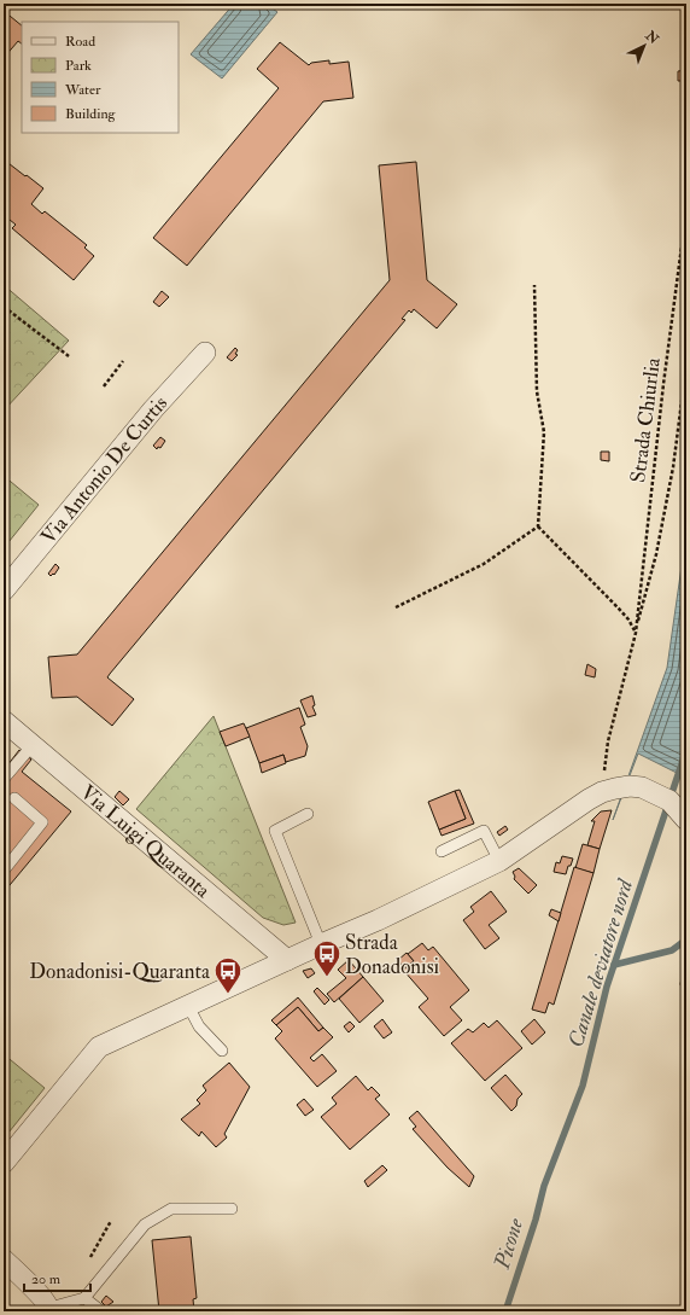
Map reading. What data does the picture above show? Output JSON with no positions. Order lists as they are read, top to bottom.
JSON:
{
  "streets": {
    "street": ["Via Antonio De Curtis", "Via Luigi Quaranta"],
    "path": ["Strada Chiurlia"]
  },
  "water": ["Canale deviatore nord", "Picone"],
  "places": {
    "bus stop": ["Strada Donadonisi", "Donadonisi-Quaranta"]
  },
  "legend": [
    "Road",
    "Park",
    "Water",
    "Building"
  ],
  "scale_bar": "20 m",
  "north": "top right"
}
